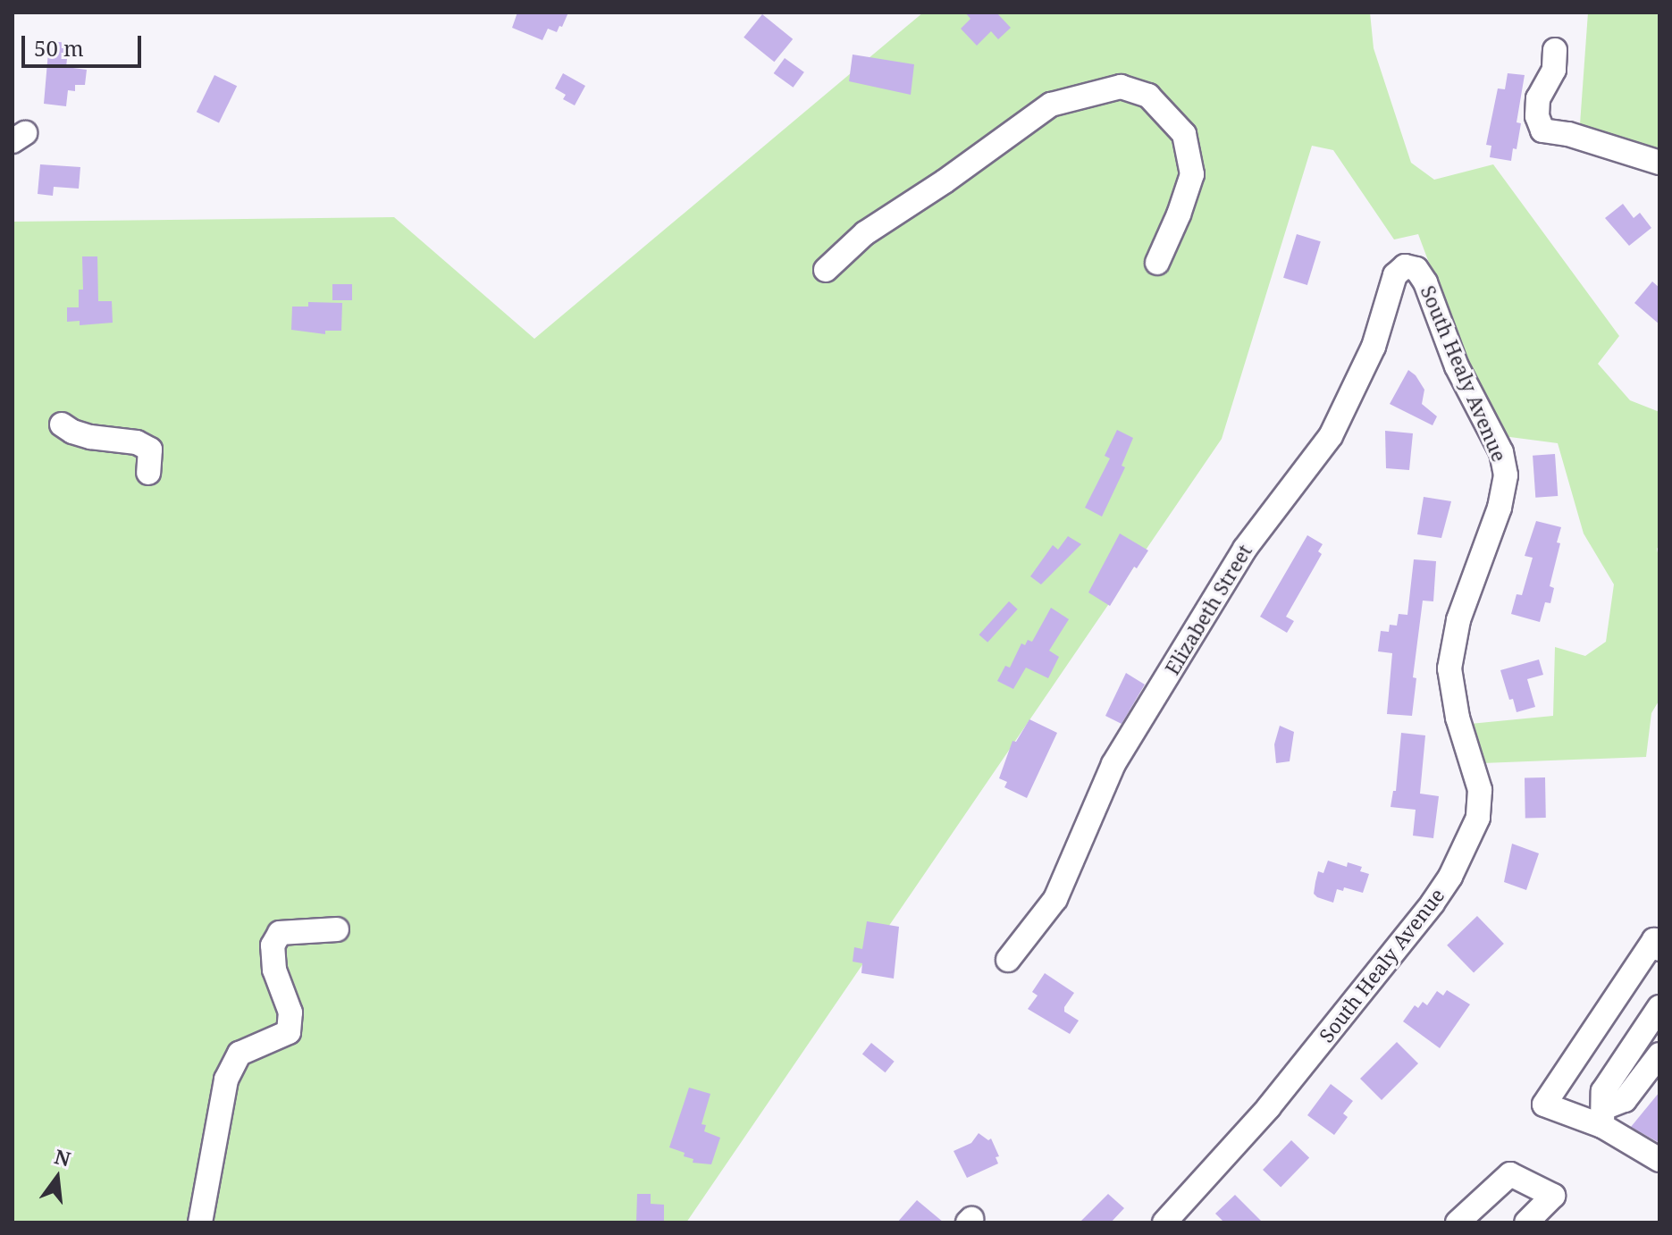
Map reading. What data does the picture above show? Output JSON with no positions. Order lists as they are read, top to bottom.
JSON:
{
  "streets": {
    "street": ["South Healy Avenue", "Elizabeth Street"]
  },
  "crossings": [
    ["South Healy Avenue", "Elizabeth Street"]
  ],
  "scale_bar": "50 m",
  "north": "top"
}
